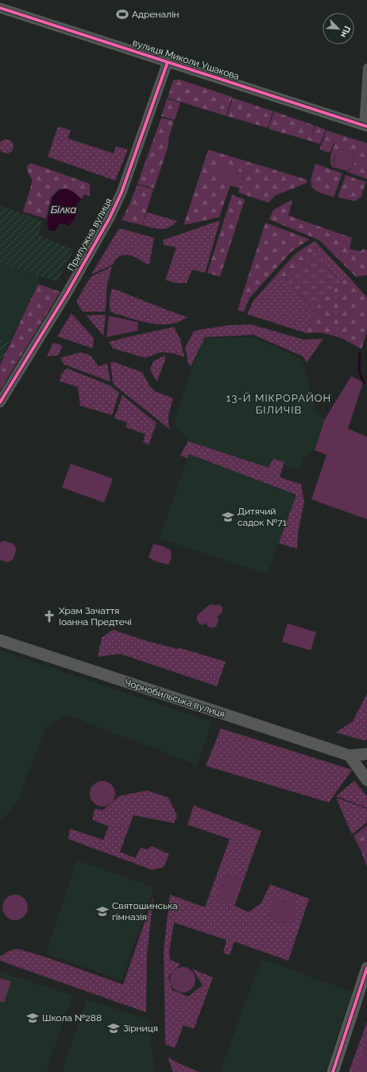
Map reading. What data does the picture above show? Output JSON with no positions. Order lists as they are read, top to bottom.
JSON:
{
  "streets": {
    "main road": ["Чорнобильська вулиця"],
    "street": ["вулиця Миколи Ушакова", "Прилужна вулиця"]
  },
  "crossings": [
    ["вулиця Миколи Ушакова", "Прилужна вулиця"]
  ],
  "districts": ["13-Й МІКРОРАЙОН БІЛИЧІВ"],
  "water": ["Білка"],
  "places": {
    "sports": ["Адреналін"],
    "school or university": [
      "Дитячий садок №71",
      "Святошинська гімназія",
      "Школа №288",
      "Зірниця"
    ],
    "church": ["Храм Зачаття Іоанна Предтечі"]
  },
  "north": "bottom right"
}
